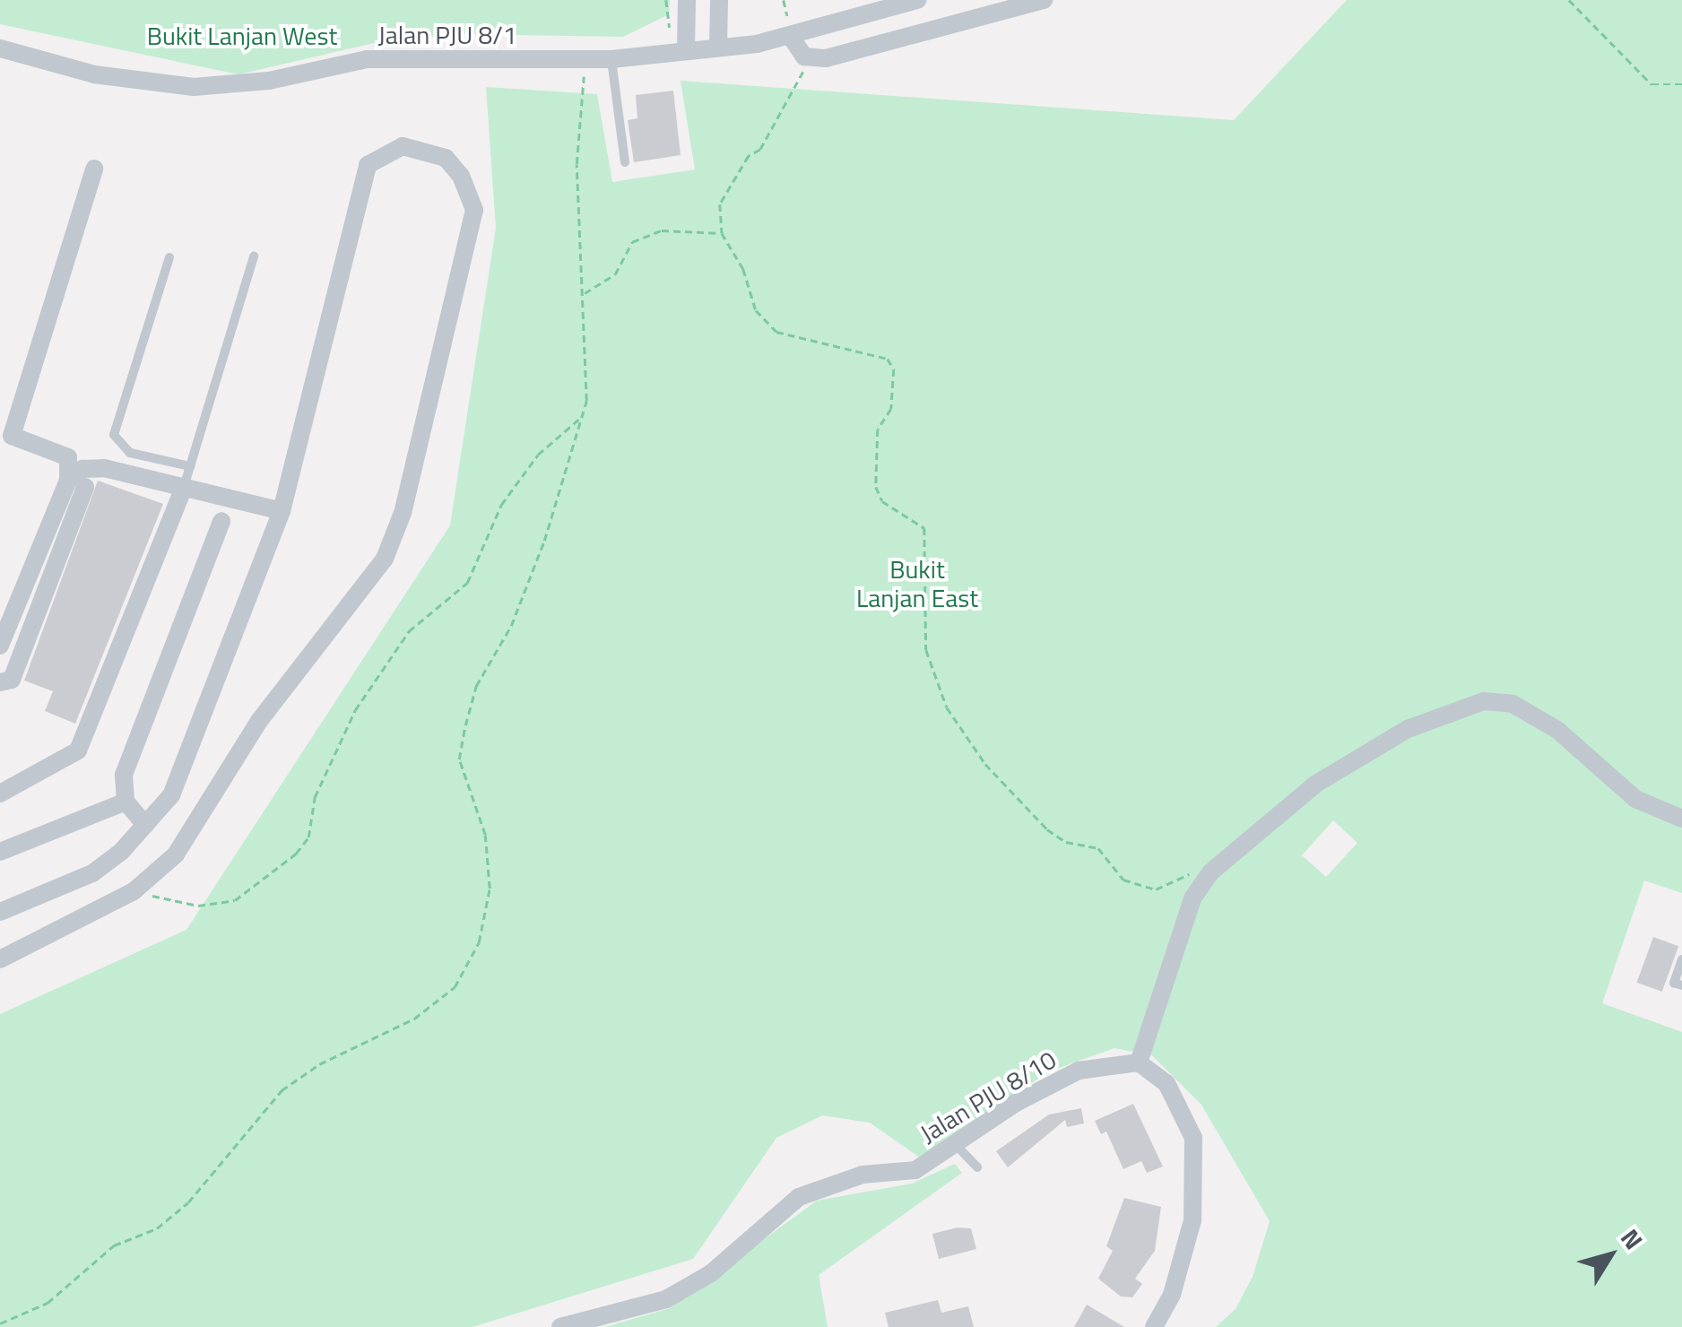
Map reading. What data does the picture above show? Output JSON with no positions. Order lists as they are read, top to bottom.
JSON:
{
  "streets": {
    "street": ["Jalan PJU 8/1", "Jalan PJU 8/10"]
  },
  "parks": ["Bukit Lanjan West", "Bukit Lanjan East"],
  "north": "top right"
}
